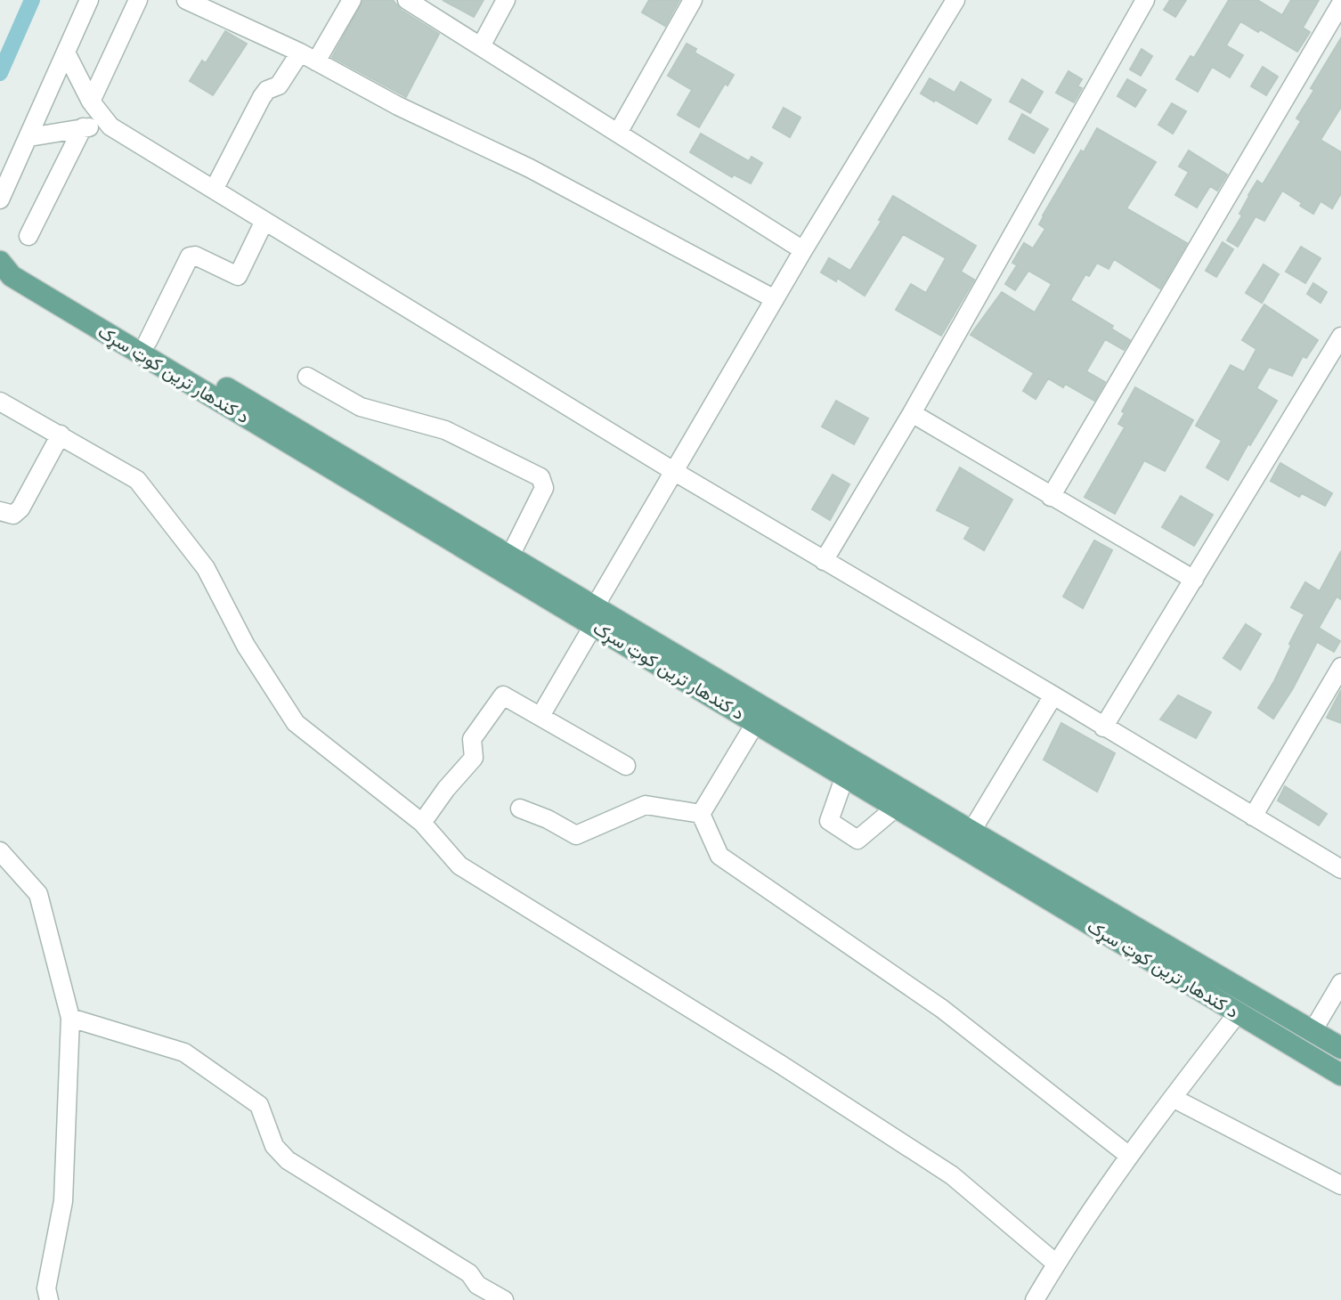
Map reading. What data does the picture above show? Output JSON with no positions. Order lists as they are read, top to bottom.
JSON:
{
  "streets": {
    "main road": ["د کندهار ترين کوټ سړک"]
  }
}
